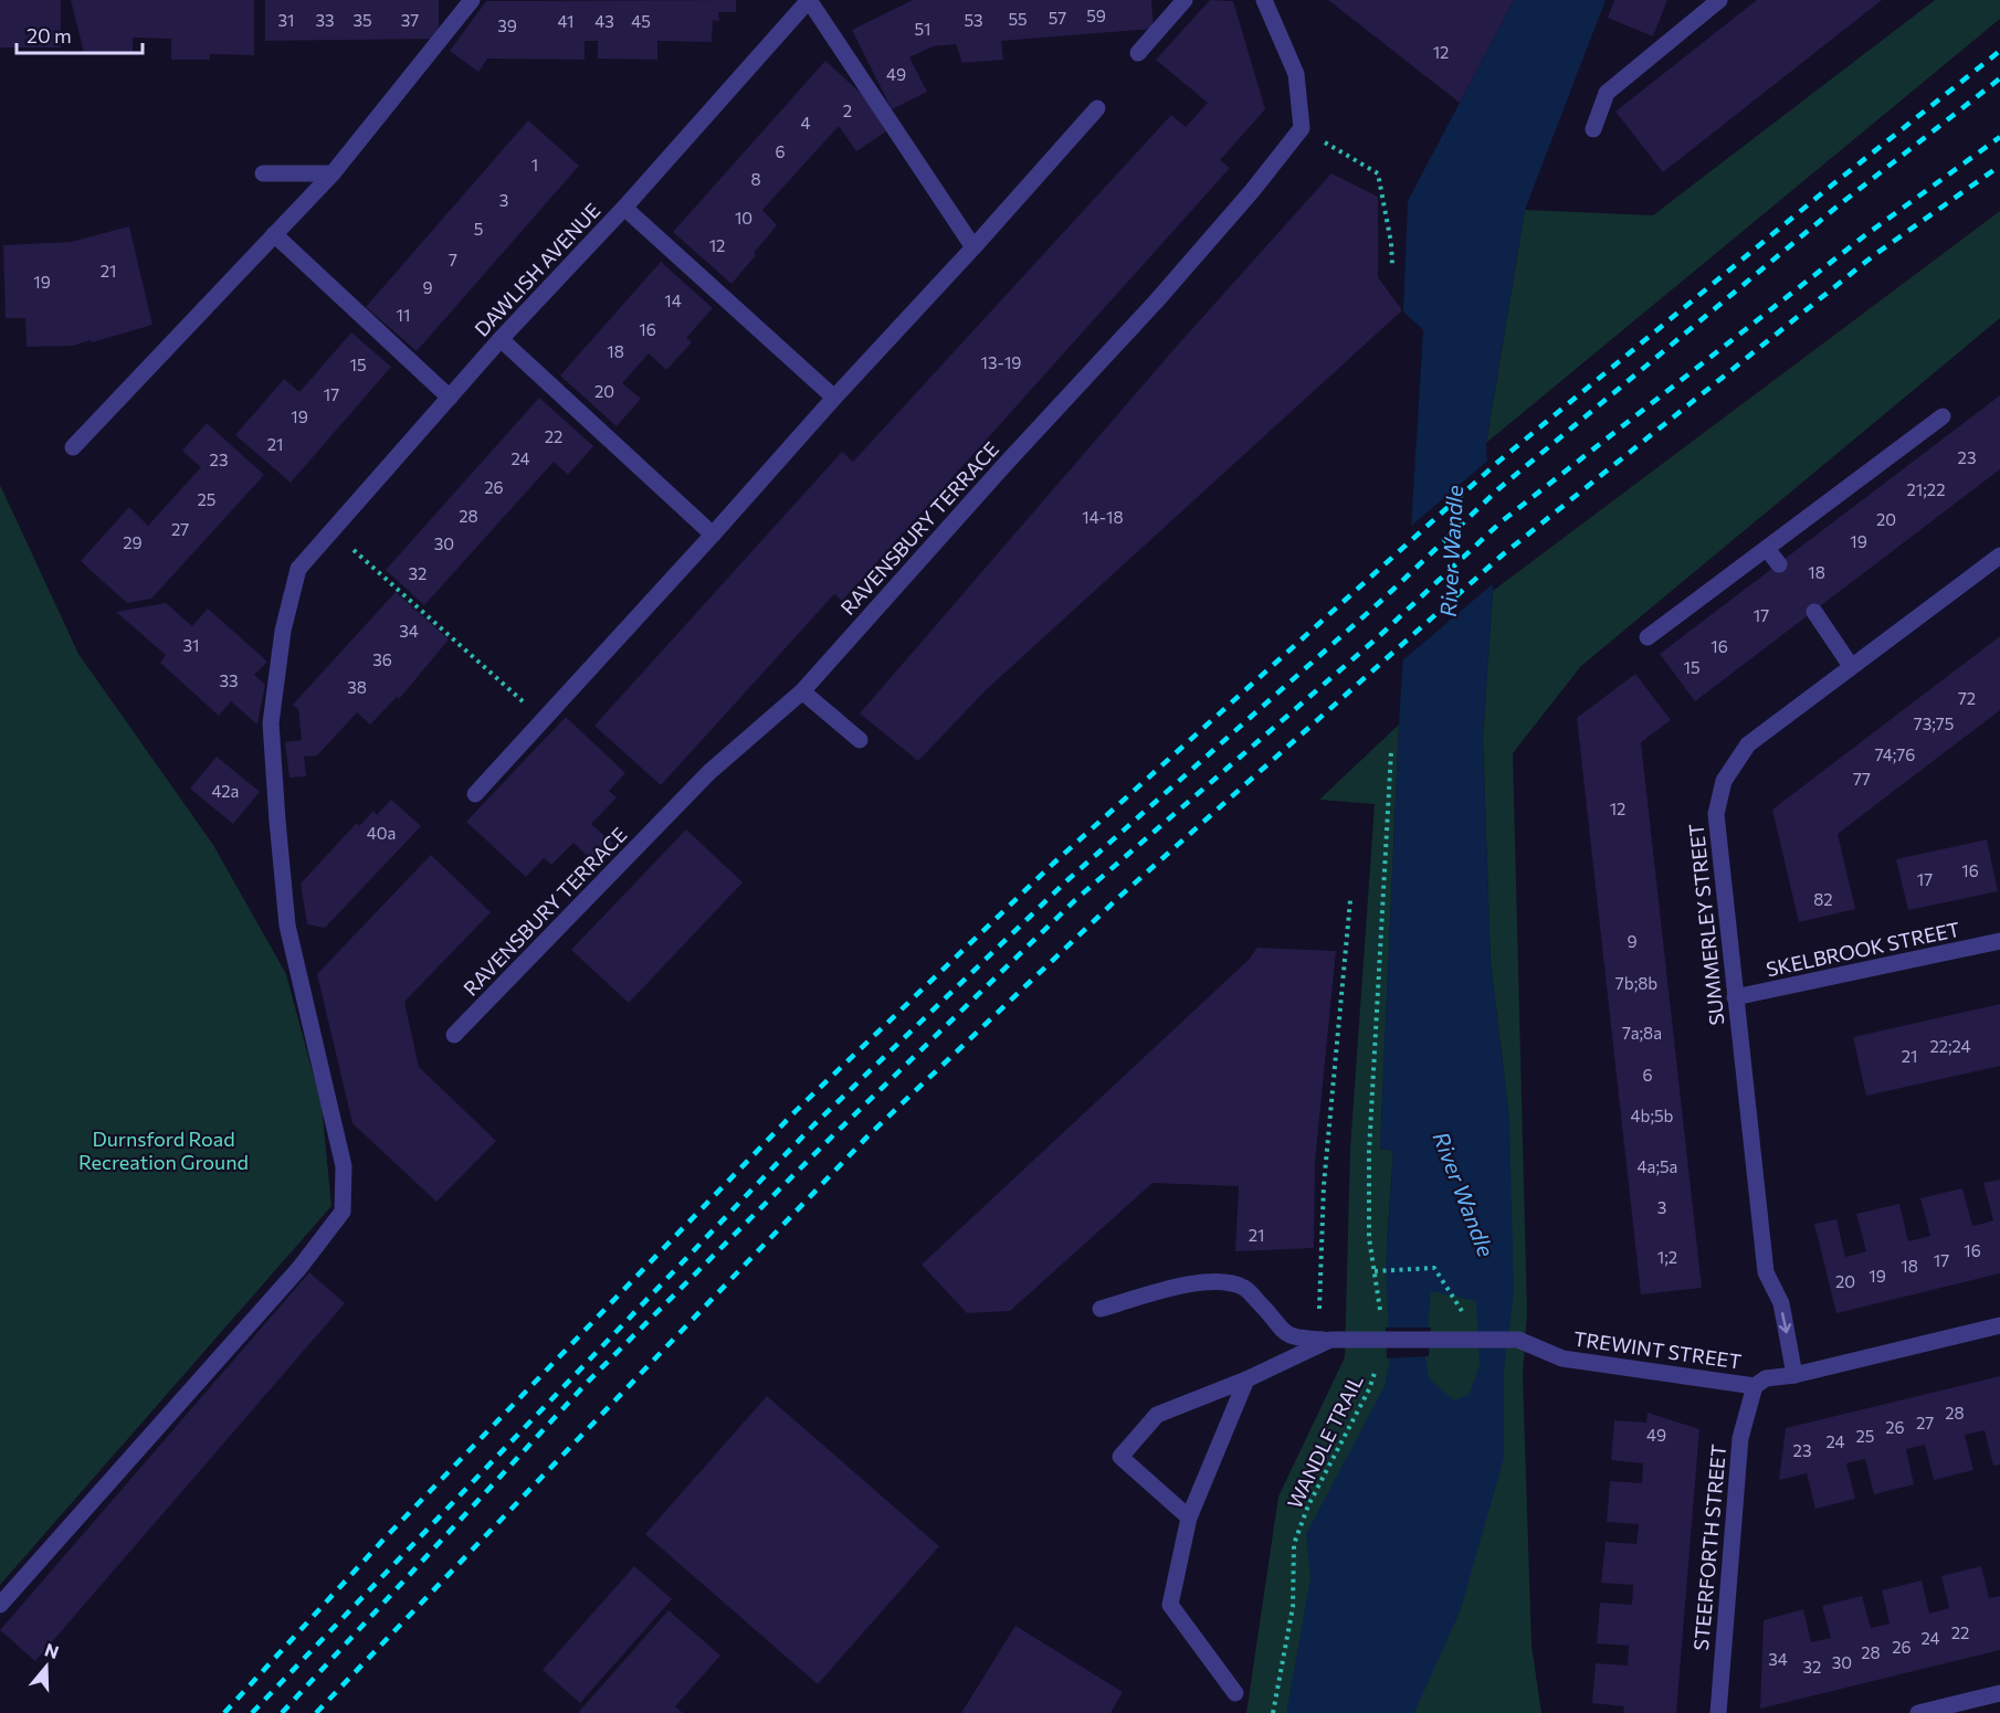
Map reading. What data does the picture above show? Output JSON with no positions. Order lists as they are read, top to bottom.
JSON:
{
  "streets": {
    "street": [
      "DAWLISH AVENUE",
      "RAVENSBURY TERRACE",
      "SUMMERLEY STREET",
      "SKELBROOK STREET",
      "TREWINT STREET",
      "STEERFORTH STREET"
    ],
    "path": ["WANDLE TRAIL"]
  },
  "crossings": [
    ["SUMMERLEY STREET", "SKELBROOK STREET"],
    ["SUMMERLEY STREET", "TREWINT STREET"],
    ["TREWINT STREET", "WANDLE TRAIL"],
    ["TREWINT STREET", "STEERFORTH STREET"]
  ],
  "one_way": ["SUMMERLEY STREET"],
  "water": ["River Wandle"],
  "parks": ["Durnsford Road Recreation Ground"],
  "house_numbers": [
    "59",
    "57",
    "55",
    "31",
    "33",
    "35",
    "37",
    "53",
    "41",
    "43",
    "45",
    "39",
    "51",
    "12",
    "49",
    "2",
    "4",
    "6",
    "1",
    "8",
    "3",
    "10",
    "5",
    "12",
    "7",
    "21",
    "19",
    "9",
    "14",
    "11",
    "16",
    "18",
    "13-19",
    "15",
    "20",
    "17",
    "19",
    "22",
    "21",
    "23",
    "24",
    "23",
    "26",
    "21;22",
    "25",
    "28",
    "14-18",
    "20",
    "27",
    "19",
    "29",
    "30",
    "18",
    "32",
    "17",
    "34",
    "31",
    "16",
    "36",
    "15",
    "33",
    "38",
    "72",
    "73;75",
    "74;76",
    "77",
    "42a",
    "12",
    "40a",
    "16",
    "17",
    "82",
    "9",
    "7b;8b",
    "7a;8a",
    "22;24",
    "21",
    "6",
    "4b;5b",
    "4a;5a",
    "3",
    "21",
    "16",
    "1;2",
    "17",
    "18",
    "19",
    "20",
    "28",
    "27",
    "26",
    "49",
    "25",
    "24",
    "23",
    "22",
    "24",
    "26",
    "28",
    "34",
    "30",
    "32"
  ],
  "scale_bar": "20 m",
  "north": "top"
}
